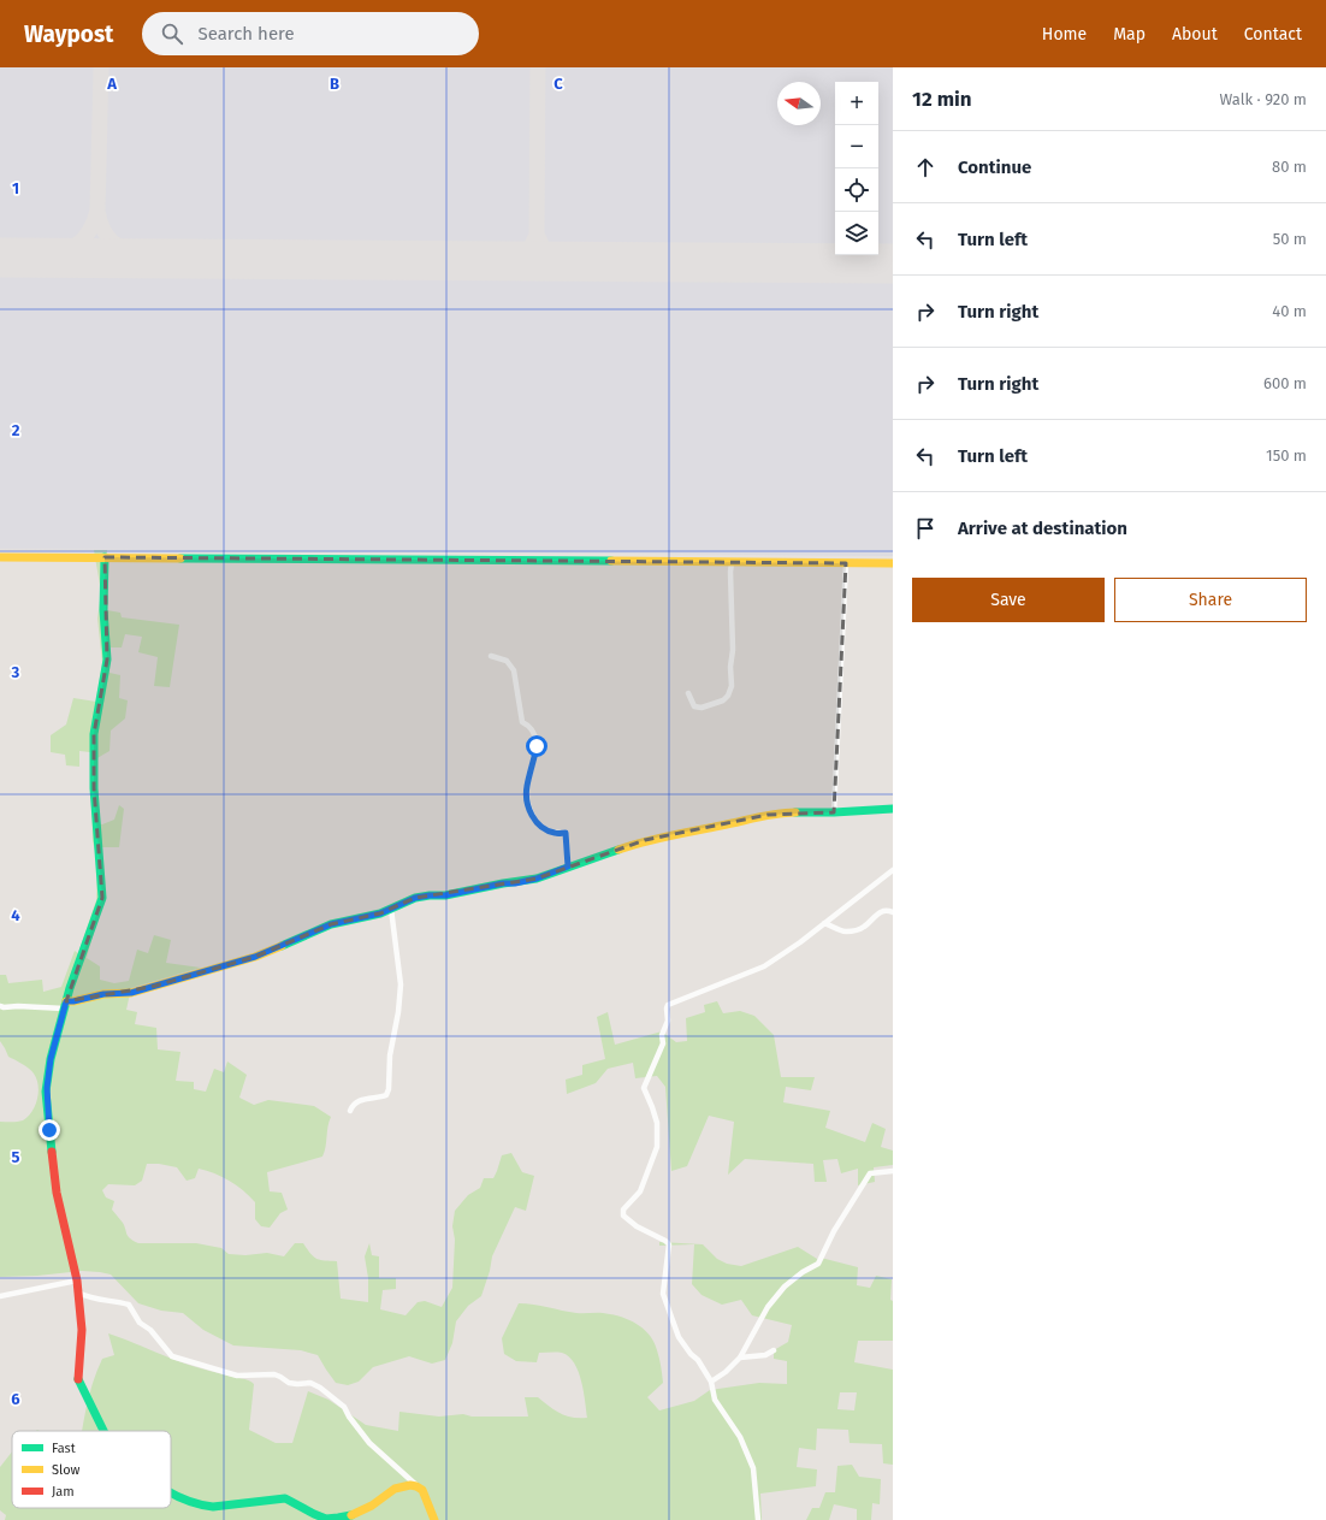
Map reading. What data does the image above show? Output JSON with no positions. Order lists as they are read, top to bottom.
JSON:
{
  "legend": ["Fast", "Slow", "Jam"],
  "north": "left",
  "page": {
    "header": "Waypost",
    "search": "Search here",
    "nav": [
      "Home",
      "Map",
      "About",
      "Contact"
    ],
    "heading": ["12 min", "Walk · 920 m"],
    "map_buttons": ["+", "−"],
    "list": [
      ["Continue", "80 m"],
      ["Turn left", "50 m"],
      ["Turn right", "40 m"],
      ["Turn right", "600 m"],
      ["Turn left", "150 m"],
      "Arrive at destination"
    ],
    "buttons": ["Save", "Share"]
  },
  "grid": {
    "columns": ["A", "B", "C"],
    "rows": [
      "1",
      "2",
      "3",
      "4",
      "5",
      "6"
    ]
  }
}
